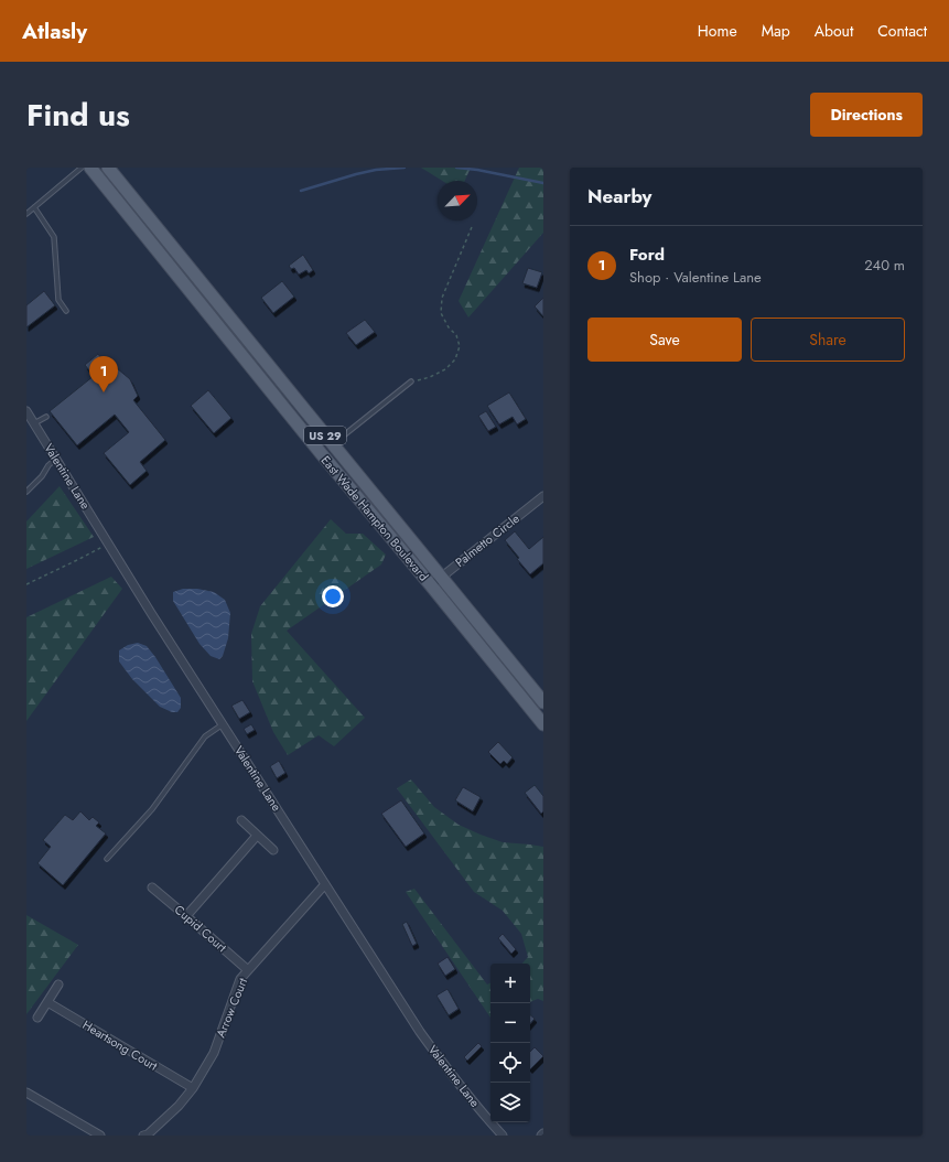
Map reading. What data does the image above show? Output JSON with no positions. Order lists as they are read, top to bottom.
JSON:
{
  "streets": {
    "main road": ["US 29", "East Wade Hampton Boulevard"],
    "street": [
      "Valentine Lane",
      "Palmetto Circle",
      "Cupid Court",
      "Arrow Court",
      "Heartsong Court"
    ]
  },
  "crossings": [
    ["Valentine Lane", "Arrow Court"],
    ["East Wade Hampton Boulevard", "Palmetto Circle"],
    ["Cupid Court", "Arrow Court"],
    ["Arrow Court", "Heartsong Court"]
  ],
  "north": "top right",
  "page": {
    "header": "Atlasly",
    "nav": [
      "Home",
      "Map",
      "About",
      "Contact"
    ],
    "title": "Find us",
    "buttons": [
      "Directions",
      ["Save", "Share"]
    ],
    "heading": "Nearby",
    "list": [
      {
        "mark": "1",
        "name": "Ford",
        "note": "Shop · Valentine Lane",
        "value": "240 m"
      }
    ],
    "pins": "1",
    "map_buttons": ["+", "−"]
  }
}
